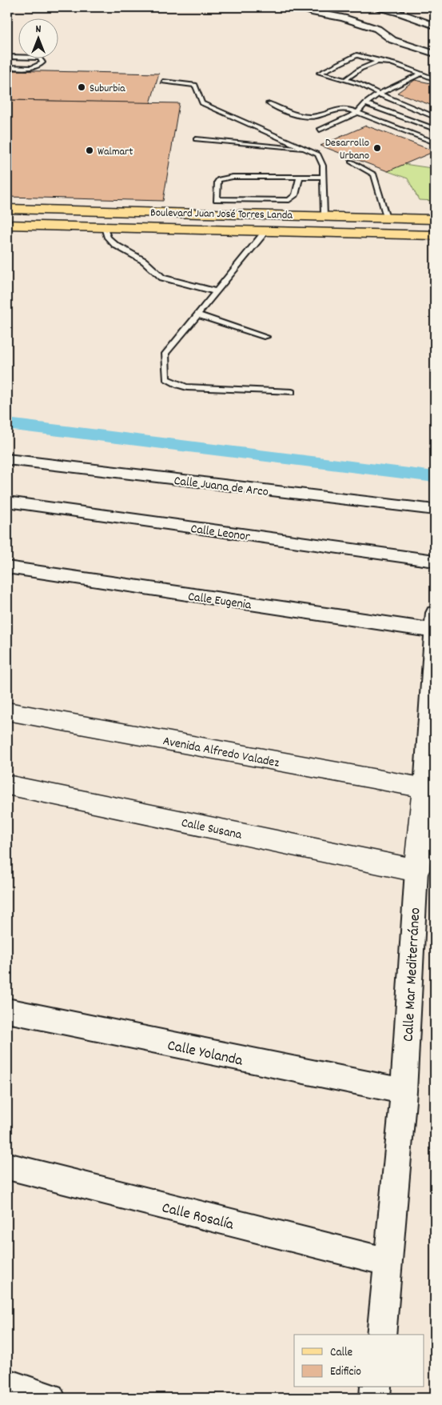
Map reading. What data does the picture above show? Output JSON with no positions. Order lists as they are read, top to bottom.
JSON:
{
  "streets": {
    "main road": ["Boulevard Juan José Torres Landa"],
    "street": [
      "Calle Juana de Arco",
      "Calle Leonor",
      "Calle Eugenia",
      "Avenida Alfredo Valadez",
      "Calle Susana",
      "Calle Mar Mediterráneo",
      "Calle Yolanda",
      "Calle Rosalía"
    ]
  },
  "crossings": [
    ["Calle Eugenia", "Calle Mar Mediterráneo"],
    ["Avenida Alfredo Valadez", "Calle Mar Mediterráneo"],
    ["Calle Susana", "Calle Mar Mediterráneo"],
    ["Calle Mar Mediterráneo", "Calle Yolanda"],
    ["Calle Mar Mediterráneo", "Calle Rosalía"]
  ],
  "places": ["Suburbia", "Desarrollo Urbano", "Walmart"],
  "legend": ["Calle", "Edificio"],
  "north": "top"
}
